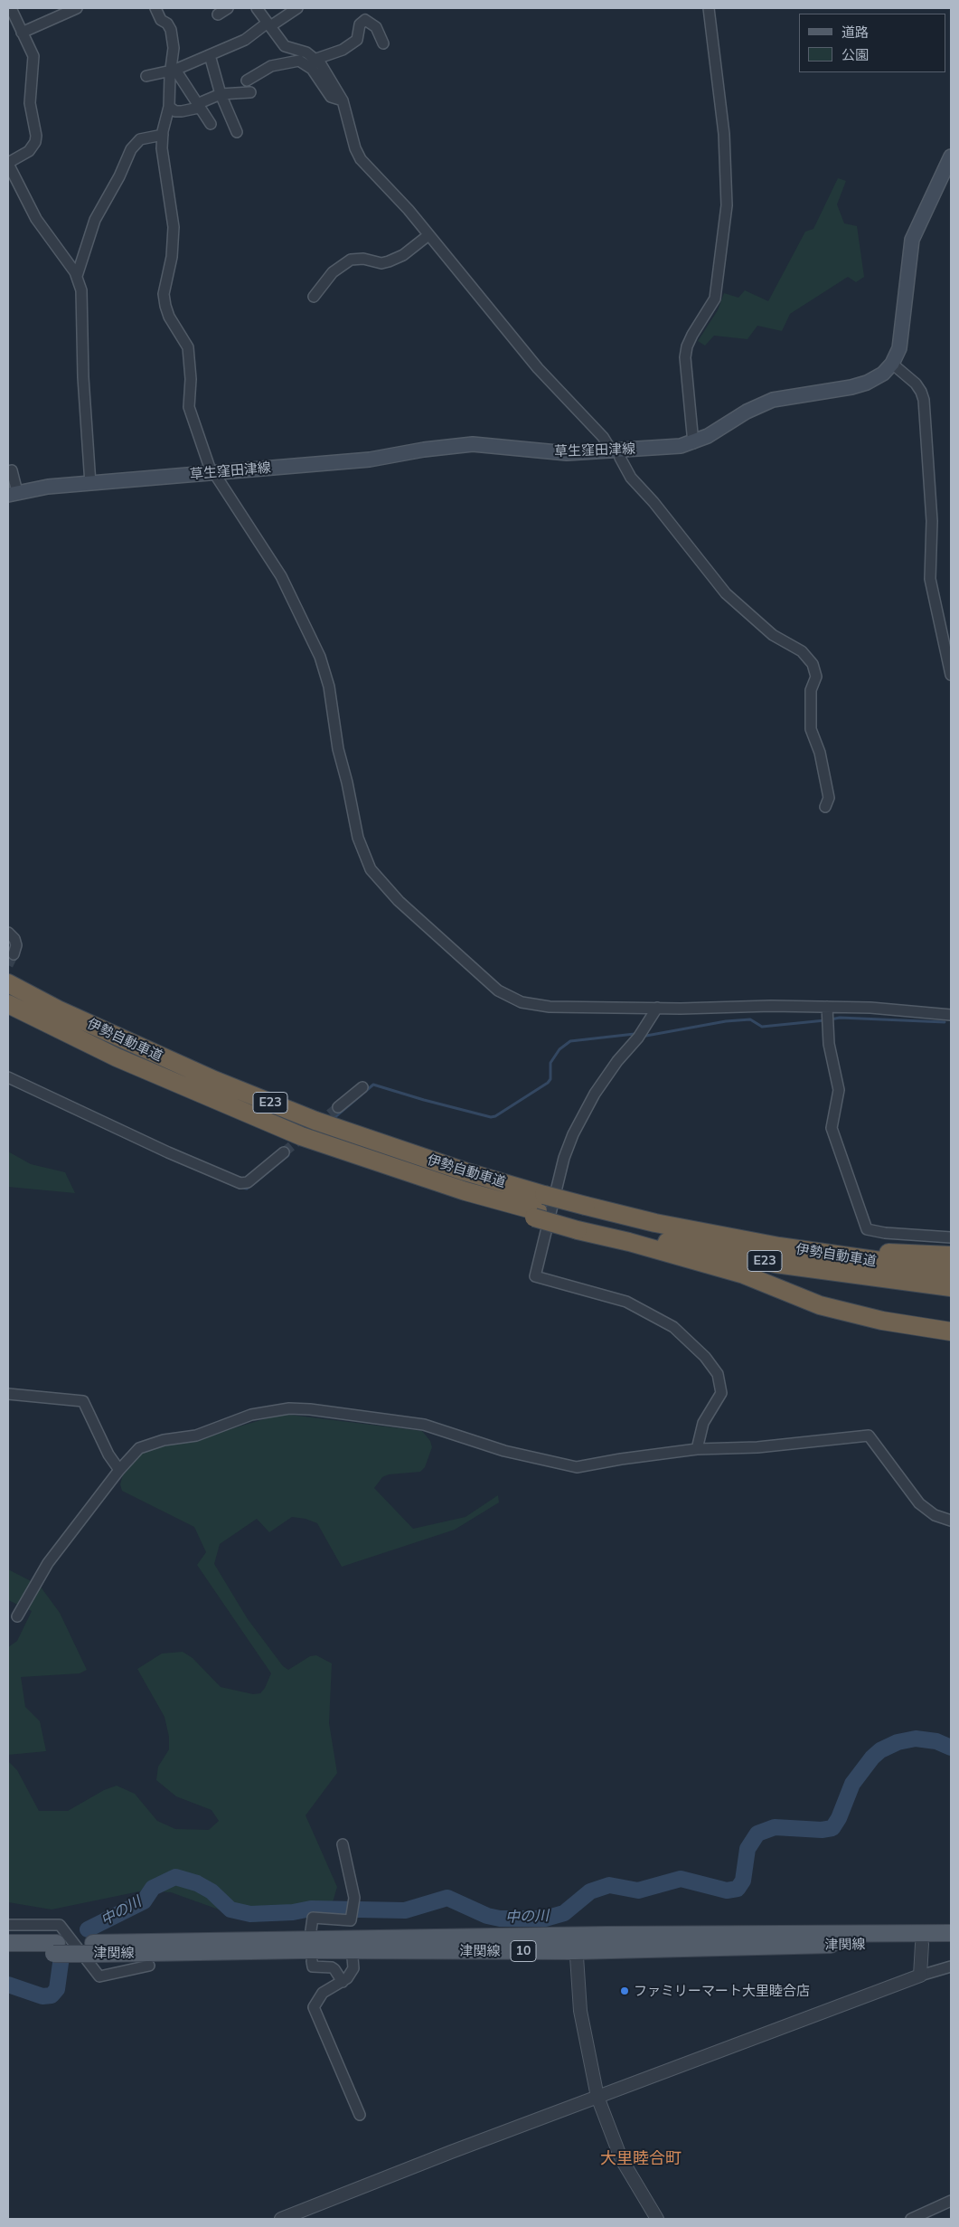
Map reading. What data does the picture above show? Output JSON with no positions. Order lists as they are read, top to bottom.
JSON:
{
  "streets": {
    "highway": ["伊勢自動車道", "E23"],
    "main road": ["草生窪田津線", "津関線", "10"]
  },
  "districts": ["大里睦合町"],
  "water": ["中の川"],
  "places": ["ファミリーマート大里睦合店"],
  "legend": ["道路", "公園"]
}
